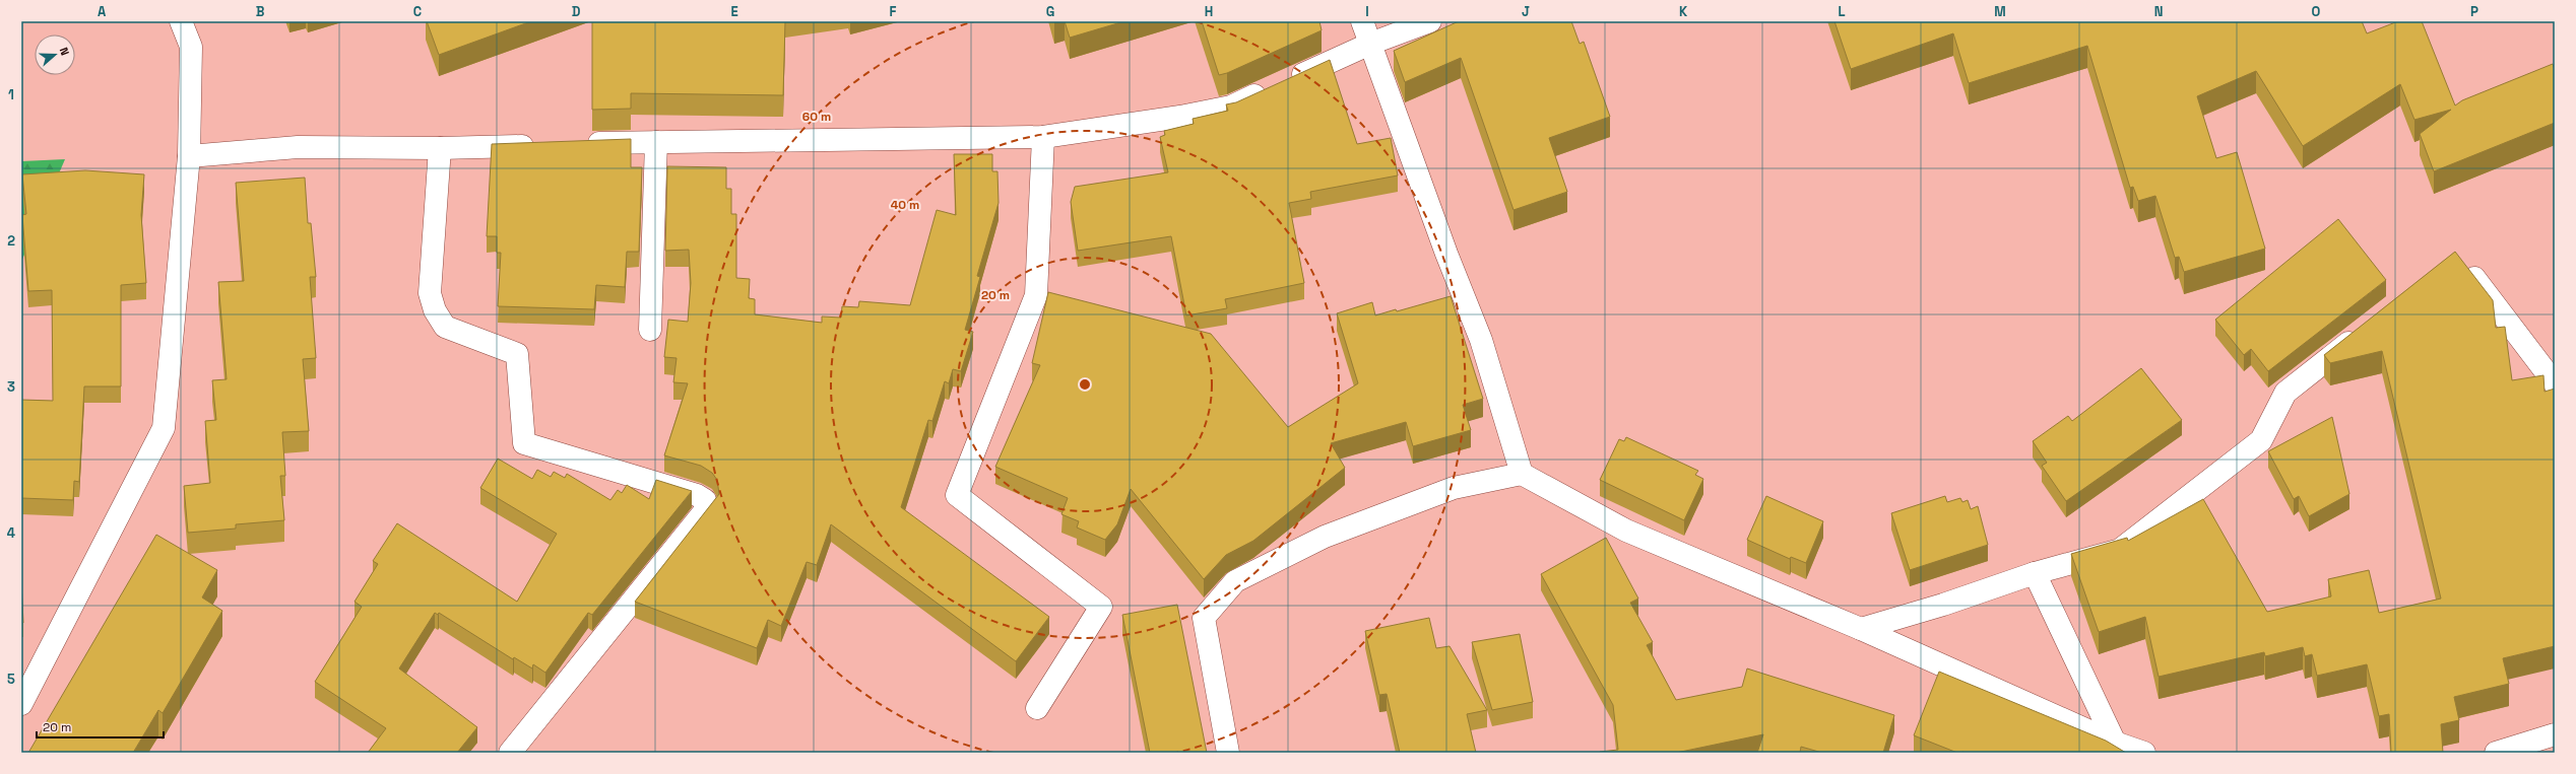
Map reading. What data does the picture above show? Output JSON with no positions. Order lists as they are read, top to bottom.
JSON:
{
  "scale_bar": "20 m",
  "north": "right",
  "grid": {
    "columns": [
      "A",
      "B",
      "C",
      "D",
      "E",
      "F",
      "G",
      "H",
      "I",
      "J",
      "K",
      "L",
      "M",
      "N",
      "O",
      "P"
    ],
    "rows": [
      "1",
      "2",
      "3",
      "4",
      "5"
    ]
  },
  "rings": ["60 m", "40 m", "20 m"]
}
